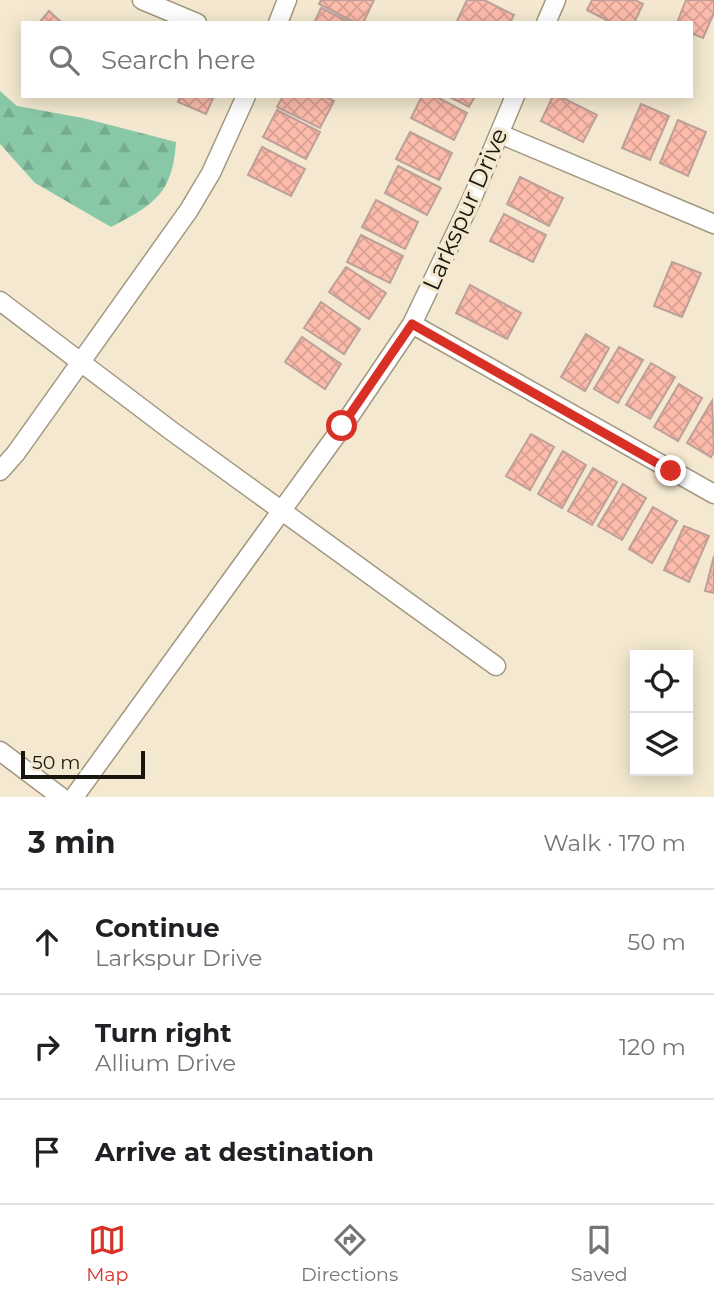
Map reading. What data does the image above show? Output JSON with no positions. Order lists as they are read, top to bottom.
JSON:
{
  "streets": {
    "street": ["Larkspur Drive"]
  },
  "scale_bar": "50 m",
  "page": {
    "search": "Search here",
    "scale": "50 m",
    "heading": ["3 min", "Walk · 170 m"],
    "list": [
      ["Continue", "Larkspur Drive", "50 m"],
      ["Turn right", "Allium Drive", "120 m"],
      "Arrive at destination"
    ],
    "nav": ["Map", "Directions", "Saved"]
  }
}
